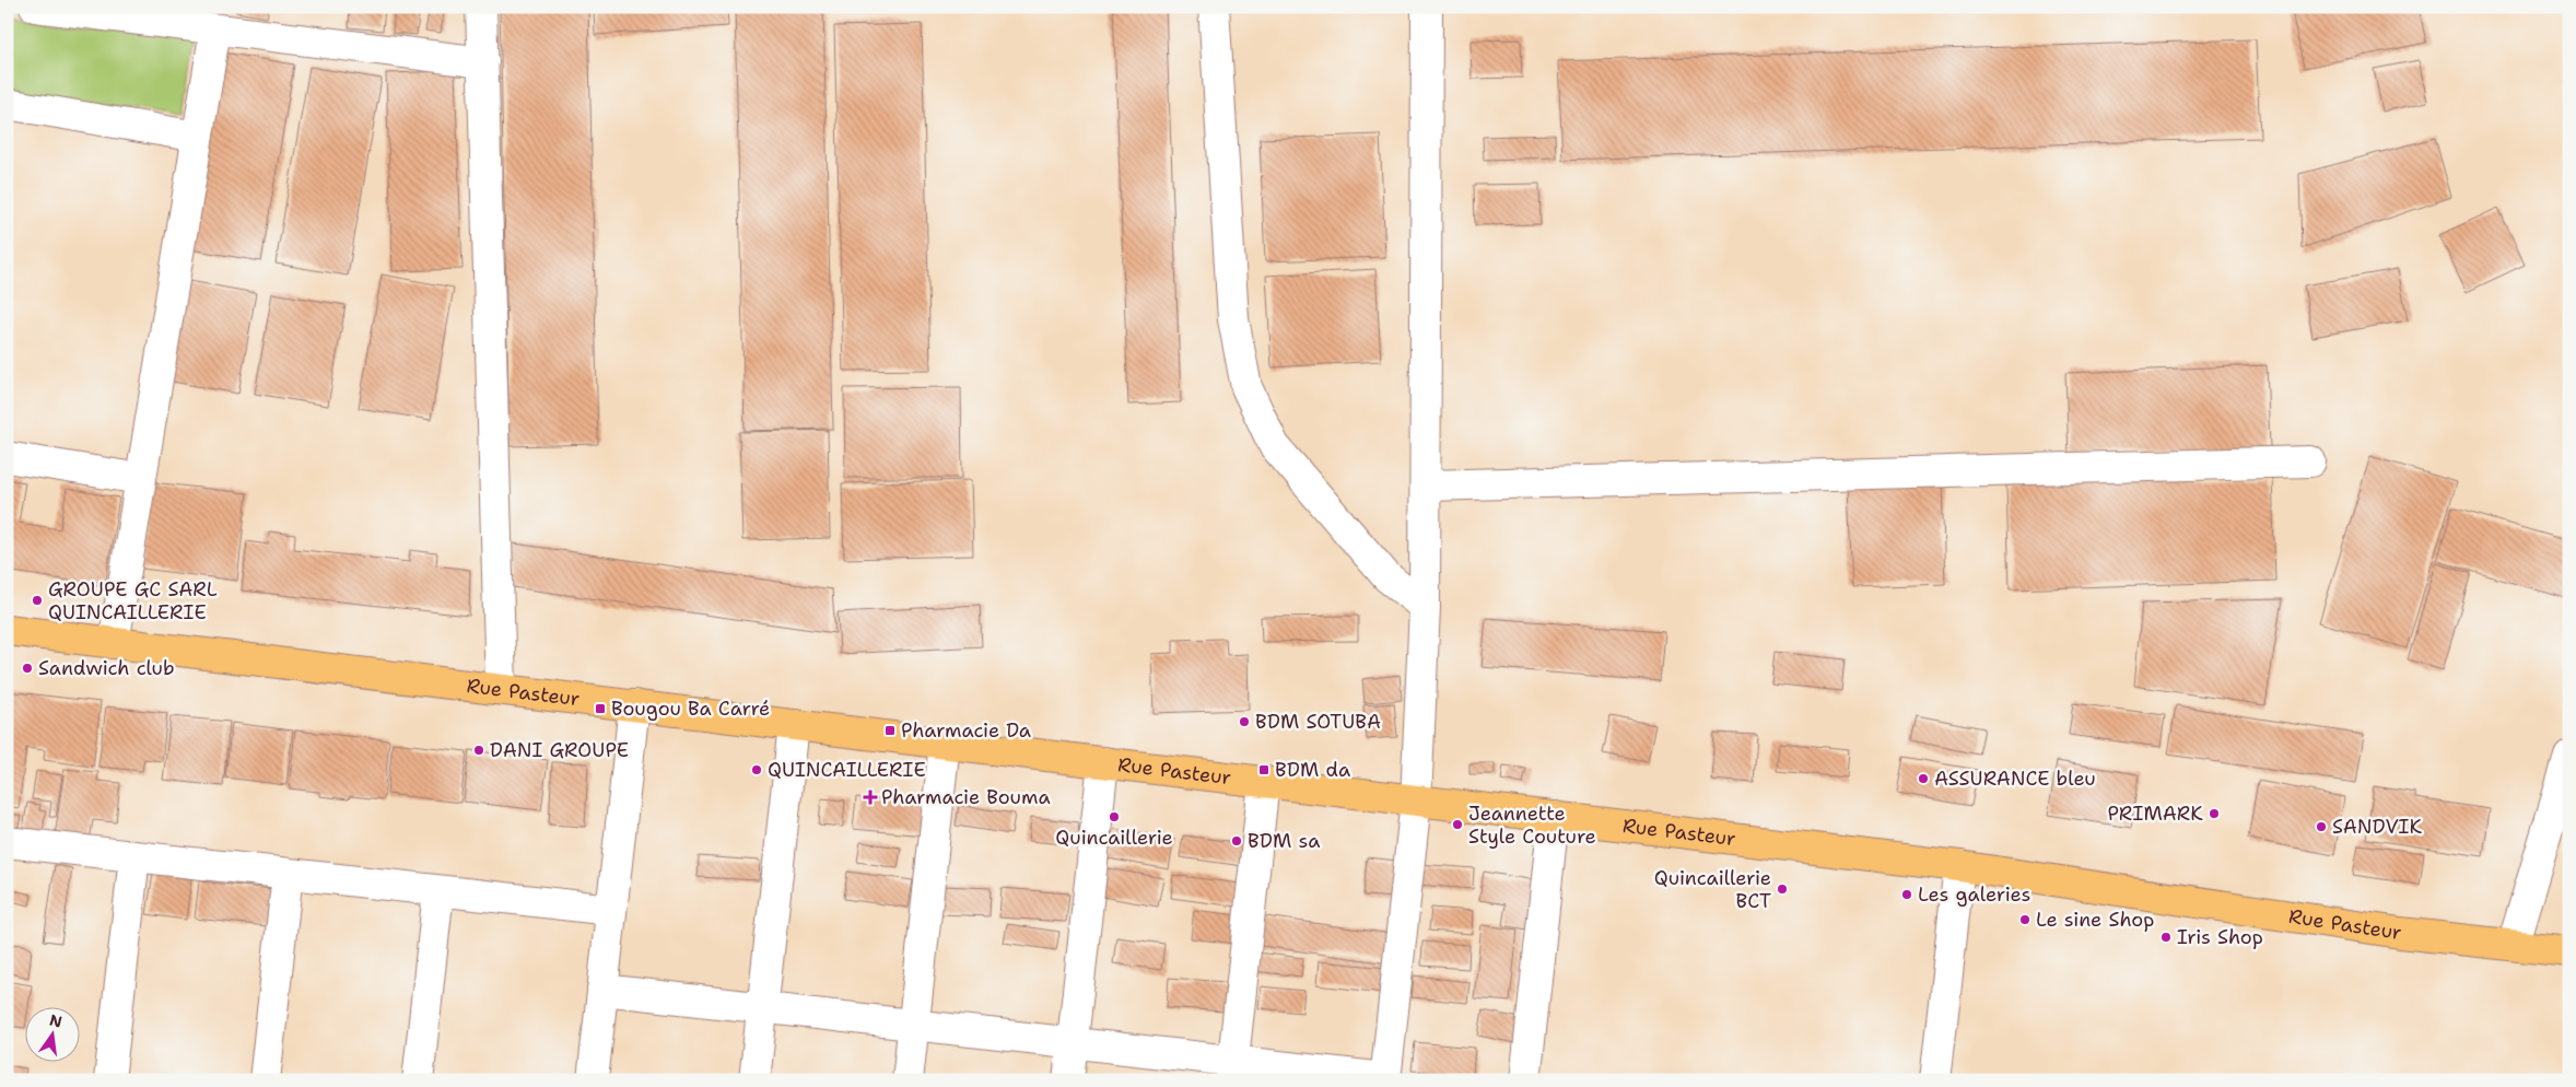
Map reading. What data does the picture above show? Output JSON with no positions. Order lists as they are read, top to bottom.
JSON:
{
  "streets": {
    "main road": ["Rue Pasteur"]
  },
  "places": {
    "other": [
      "GROUPE GC SARL QUINCAILLERIE",
      "Sandwich club",
      "BDM SOTUBA",
      "DANI GROUPE",
      "QUINCAILLERIE",
      "ASSURANCE bleu",
      "PRIMARK",
      "Quincaillerie",
      "Jeannette Style Couture",
      "SANDVIK",
      "BDM sa",
      "Quincaillerie BCT",
      "Les galeries",
      "Le sine Shop",
      "Iris Shop"
    ],
    "transit": ["Bougou Ba Carré", "Pharmacie Da", "BDM da"],
    "health": ["Pharmacie Bouma"]
  },
  "north": "top"
}
